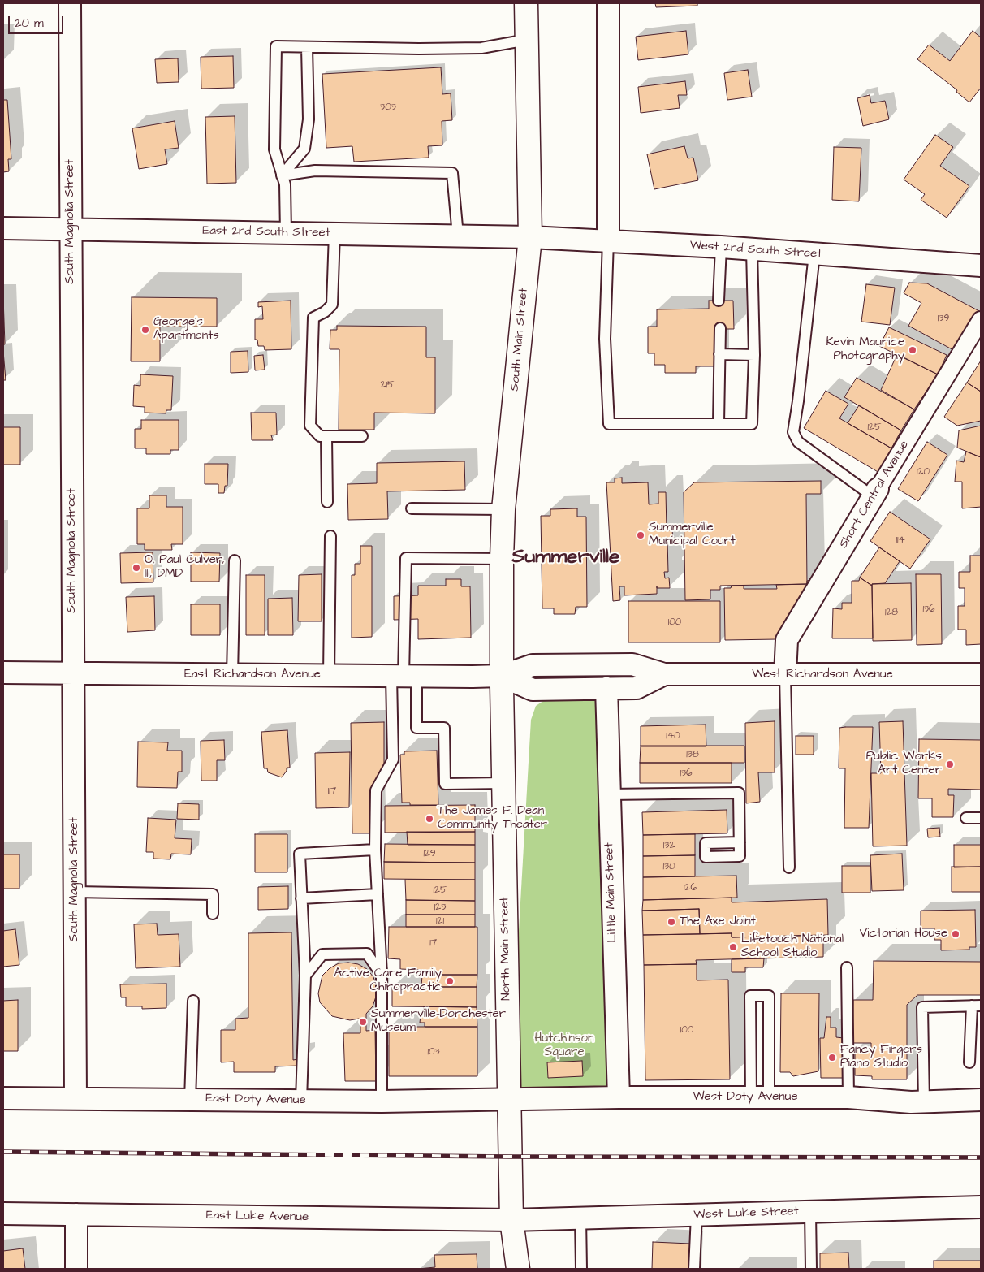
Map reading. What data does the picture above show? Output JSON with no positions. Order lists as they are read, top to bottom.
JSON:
{
  "streets": {
    "main road": ["South Main Street", "North Main Street"],
    "street": [
      "South Magnolia Street",
      "East 2nd South Street",
      "West 2nd South Street",
      "Short Central Avenue",
      "East Richardson Avenue",
      "West Richardson Avenue",
      "Little Main Street",
      "West Doty Avenue",
      "East Doty Avenue",
      "West Luke Street",
      "East Luke Avenue"
    ]
  },
  "crossings": [
    ["South Magnolia Street", "East 2nd South Street"],
    ["South Magnolia Street", "East Richardson Avenue"],
    ["South Magnolia Street", "East Doty Avenue"],
    ["East 2nd South Street", "West 2nd South Street"],
    ["East 2nd South Street", "South Main Street"],
    ["West 2nd South Street", "South Main Street"],
    ["South Main Street", "East Richardson Avenue"],
    ["South Main Street", "West Richardson Avenue"],
    ["South Main Street", "North Main Street"],
    ["Short Central Avenue", "West Richardson Avenue"],
    ["East Richardson Avenue", "West Richardson Avenue"],
    ["East Richardson Avenue", "North Main Street"],
    ["West Richardson Avenue", "Little Main Street"],
    ["West Richardson Avenue", "North Main Street"],
    ["Little Main Street", "West Doty Avenue"],
    ["North Main Street", "West Doty Avenue"],
    ["North Main Street", "East Doty Avenue"],
    ["North Main Street", "West Luke Street"],
    ["North Main Street", "East Luke Avenue"],
    ["West Doty Avenue", "East Doty Avenue"],
    ["West Luke Street", "East Luke Avenue"]
  ],
  "districts": ["Summerville"],
  "parks": ["Hutchinson Square"],
  "places": [
    "George's Apartments",
    "Kevin Maurice Photography",
    "Summerville Municipal Court",
    "O. Paul Culver, III, DMD",
    "Public Works Art Center",
    "The James F. Dean Community Theater",
    "The Axe Joint",
    "Victorian House",
    "Lifetouch National School Studio",
    "Active Care Family Chiropractic",
    "Summerville-Dorchester Museum",
    "Fancy Fingers Piano Studio"
  ],
  "house_numbers": [
    "303",
    "139",
    "215",
    "125",
    "120",
    "114",
    "136",
    "128",
    "100",
    "140",
    "138",
    "136",
    "117",
    "132",
    "129",
    "130",
    "126",
    "125",
    "123",
    "121",
    "117",
    "100",
    "103"
  ],
  "scale_bar": "20 m"
}
